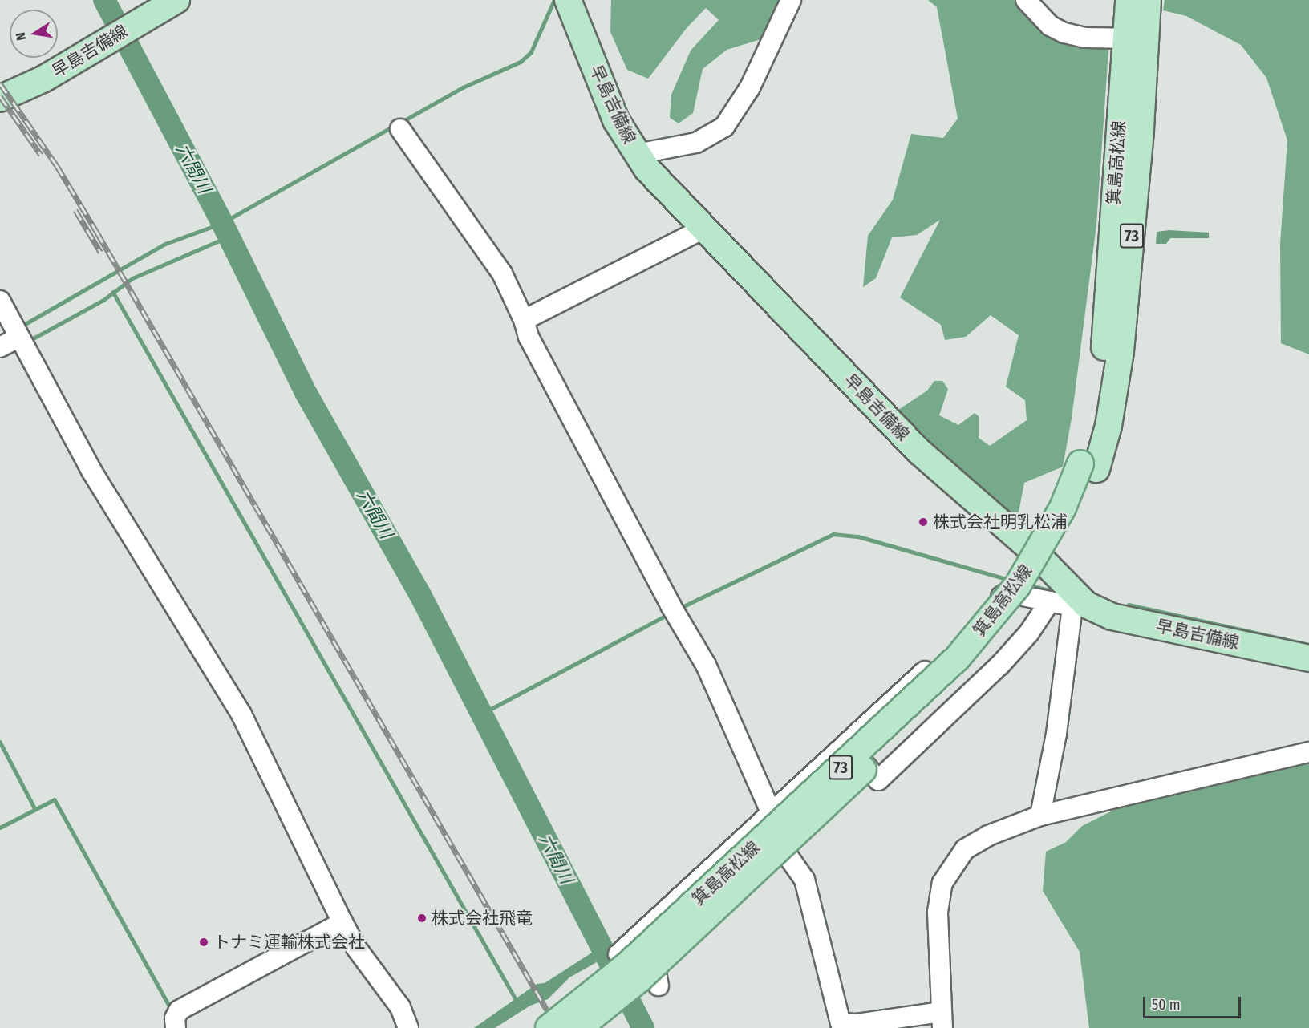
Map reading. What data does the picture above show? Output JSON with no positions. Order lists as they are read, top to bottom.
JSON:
{
  "streets": {
    "main road": ["早島吉備線", "箕島高松線", "73"]
  },
  "water": ["六間川"],
  "places": ["株式会社明乳松浦", "株式会社飛竜", "トナミ運輸株式会社"],
  "scale_bar": "50 m",
  "north": "left"
}
